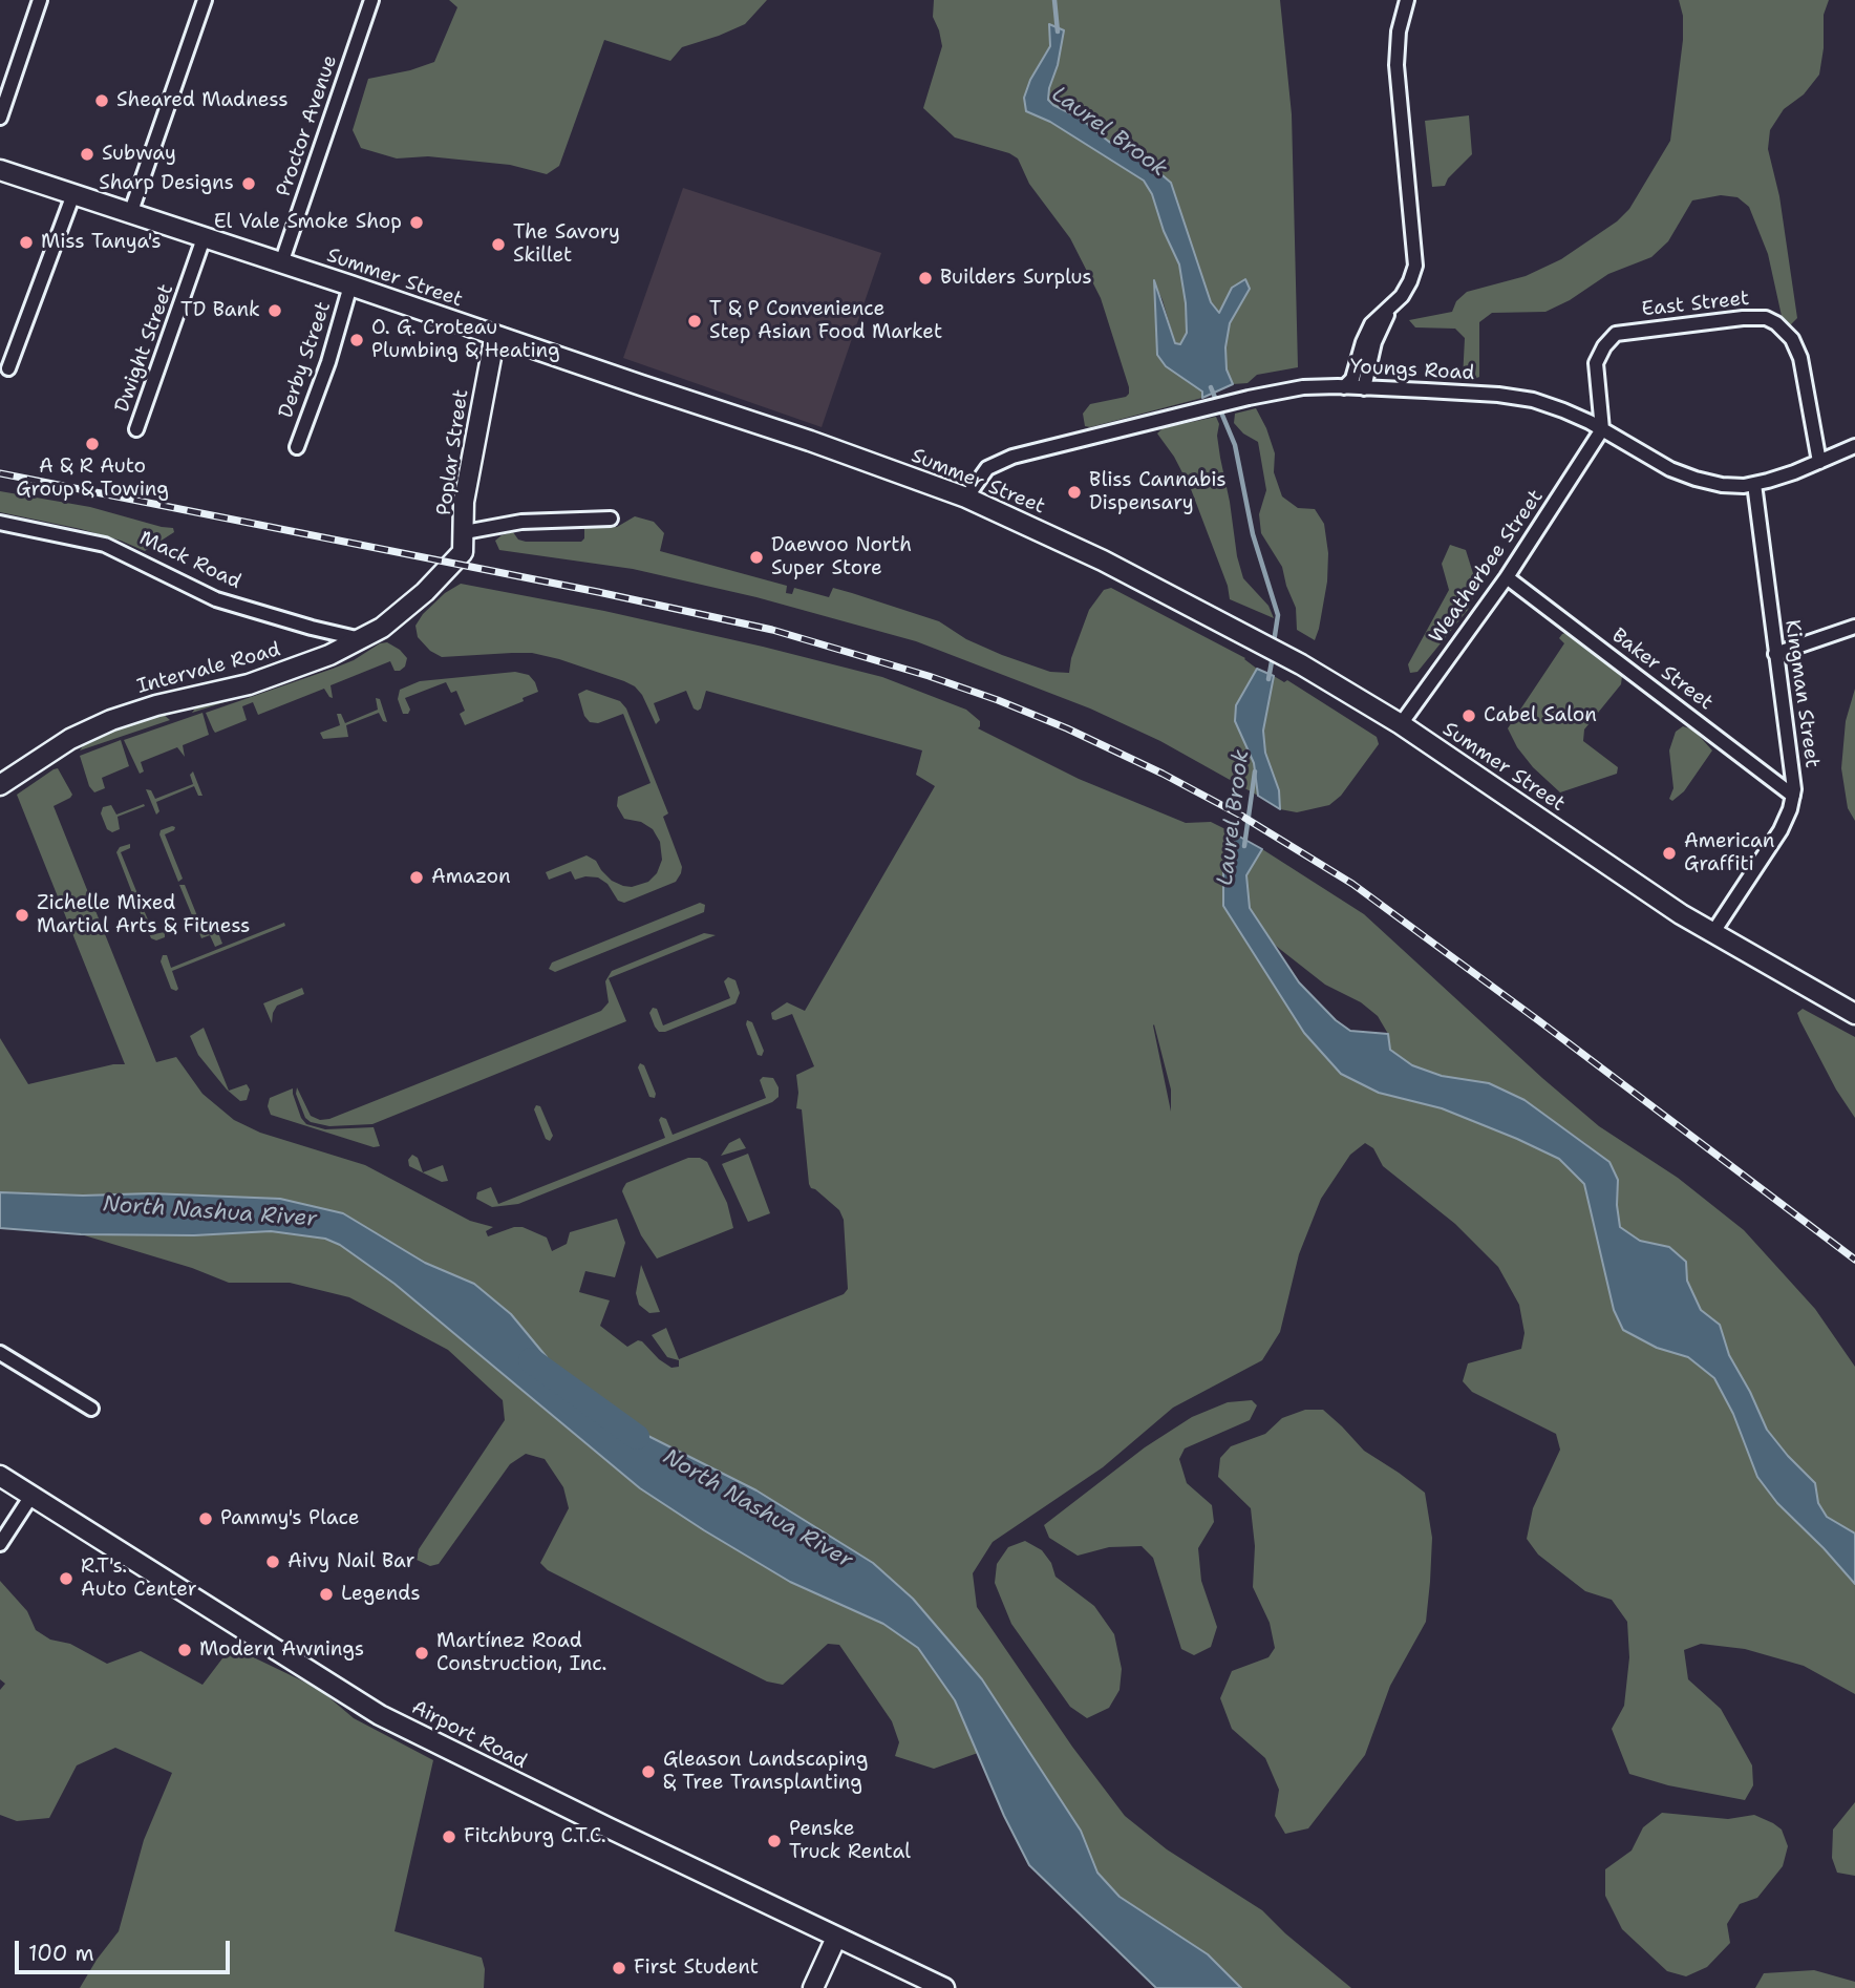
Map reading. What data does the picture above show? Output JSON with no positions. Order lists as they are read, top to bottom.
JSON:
{
  "streets": {
    "main road": [
      "Summer Street",
      "Poplar Street",
      "Intervale Road",
      "Airport Road"
    ],
    "street": [
      "Proctor Avenue",
      "East Street",
      "Dwight Street",
      "Derby Street",
      "Youngs Road",
      "Mack Road",
      "Weatherbee Street",
      "Baker Street",
      "Kingman Street"
    ]
  },
  "crossings": [
    ["Proctor Avenue", "Summer Street"],
    ["Summer Street", "Dwight Street"],
    ["Summer Street", "Derby Street"],
    ["Summer Street", "Youngs Road"],
    ["Summer Street", "Poplar Street"],
    ["Summer Street", "Weatherbee Street"],
    ["Summer Street", "Kingman Street"],
    ["East Street", "Youngs Road"],
    ["East Street", "Weatherbee Street"],
    ["East Street", "Kingman Street"],
    ["Youngs Road", "Weatherbee Street"],
    ["Youngs Road", "Kingman Street"],
    ["Poplar Street", "Intervale Road"],
    ["Mack Road", "Intervale Road"],
    ["Weatherbee Street", "Baker Street"],
    ["Weatherbee Street", "Kingman Street"],
    ["Baker Street", "Kingman Street"]
  ],
  "water": ["Laurel Brook", "North Nashua River"],
  "places": [
    "Sheared Madness",
    "Subway",
    "Sharp Designs",
    "El Vale Smoke Shop",
    "Miss Tanya's",
    "The Savory Skillet",
    "Builders Surplus",
    "TD Bank",
    "T & P Convenience Step Asian Food Market",
    "O. G. Croteau Plumbing & Heating",
    "A & R Auto Group & Towing",
    "Bliss Cannabis Dispensary",
    "Daewoo North Super Store",
    "Cabel Salon",
    "American Graffiti",
    "Amazon",
    "Zichelle Mixed Martial Arts & Fitness",
    "Pammy's Place",
    "Aivy Nail Bar",
    "R.T's. Auto Center",
    "Legends",
    "Modern Awnings",
    "Martínez Road Construction, Inc.",
    "Gleason Landscaping & Tree Transplanting",
    "Fitchburg C.T.C.",
    "Penske Truck Rental",
    "First Student"
  ],
  "scale_bar": "100 m"
}
